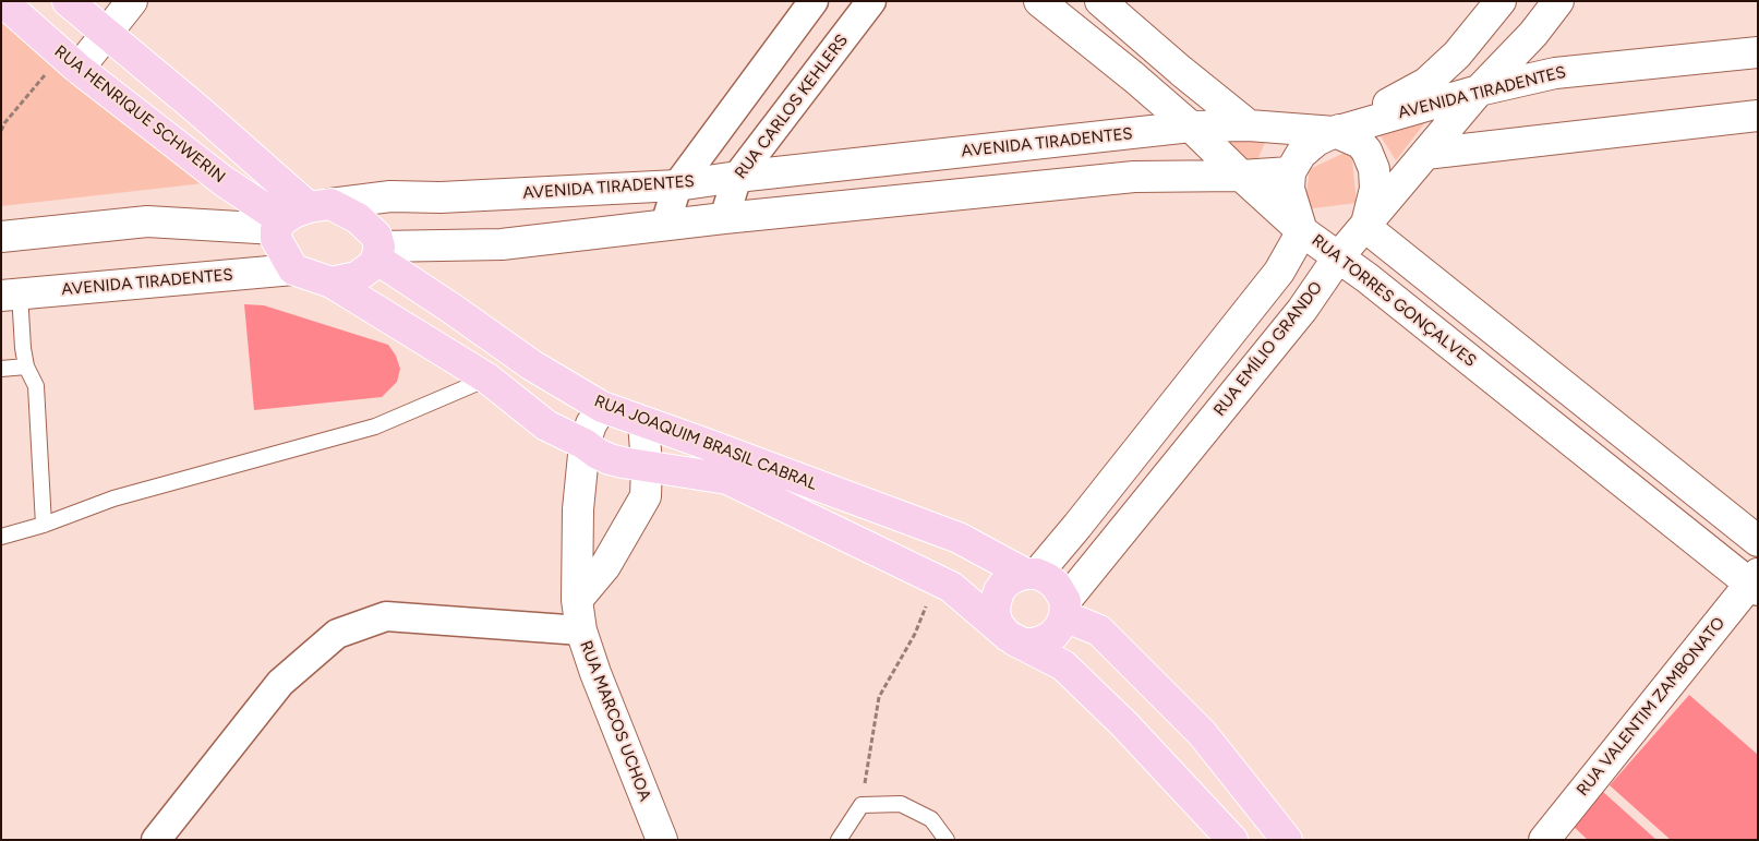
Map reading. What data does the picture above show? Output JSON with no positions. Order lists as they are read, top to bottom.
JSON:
{
  "streets": {
    "main road": [
      "AVENIDA TIRADENTES",
      "RUA HENRIQUE SCHWERIN",
      "RUA TORRES GONÇALVES",
      "RUA EMÍLIO GRANDO",
      "RUA JOAQUIM BRASIL CABRAL",
      "RUA VALENTIM ZAMBONATO",
      "RUA MARCOS UCHOA"
    ],
    "street": ["RUA CARLOS KEHLERS"]
  },
  "crossings": [
    ["AVENIDA TIRADENTES", "RUA CARLOS KEHLERS"],
    ["AVENIDA TIRADENTES", "RUA HENRIQUE SCHWERIN"],
    ["AVENIDA TIRADENTES", "RUA TORRES GONÇALVES"],
    ["AVENIDA TIRADENTES", "RUA EMÍLIO GRANDO"],
    ["AVENIDA TIRADENTES", "RUA JOAQUIM BRASIL CABRAL"],
    ["RUA HENRIQUE SCHWERIN", "RUA JOAQUIM BRASIL CABRAL"],
    ["RUA TORRES GONÇALVES", "RUA EMÍLIO GRANDO"],
    ["RUA TORRES GONÇALVES", "RUA VALENTIM ZAMBONATO"],
    ["RUA EMÍLIO GRANDO", "RUA JOAQUIM BRASIL CABRAL"],
    ["RUA JOAQUIM BRASIL CABRAL", "RUA MARCOS UCHOA"]
  ]
}
